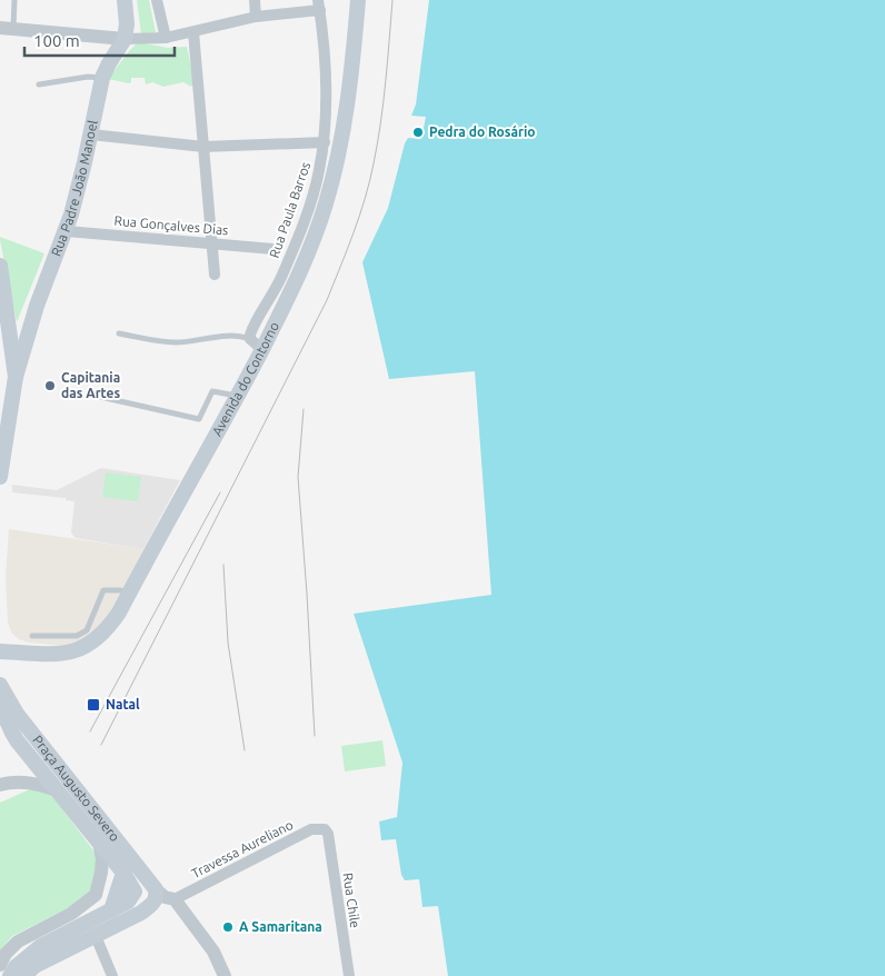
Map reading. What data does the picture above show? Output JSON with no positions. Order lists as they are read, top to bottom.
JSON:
{
  "streets": {
    "main road": ["Rua Padre João Manoel", "Avenida do Contorno", "Praça Augusto Severo"],
    "street": [
      "Rua Paula Barros",
      "Rua Gonçalves Dias",
      "Travessa Aureliano",
      "Rua Chile"
    ]
  },
  "crossings": [
    ["Rua Padre João Manoel", "Rua Gonçalves Dias"],
    ["Praça Augusto Severo", "Travessa Aureliano"],
    ["Travessa Aureliano", "Rua Chile"]
  ],
  "places": {
    "other": ["Pedra do Rosário", "Capitania das Artes", "A Samaritana"],
    "transit": ["Natal"]
  },
  "scale_bar": "100 m"
}
